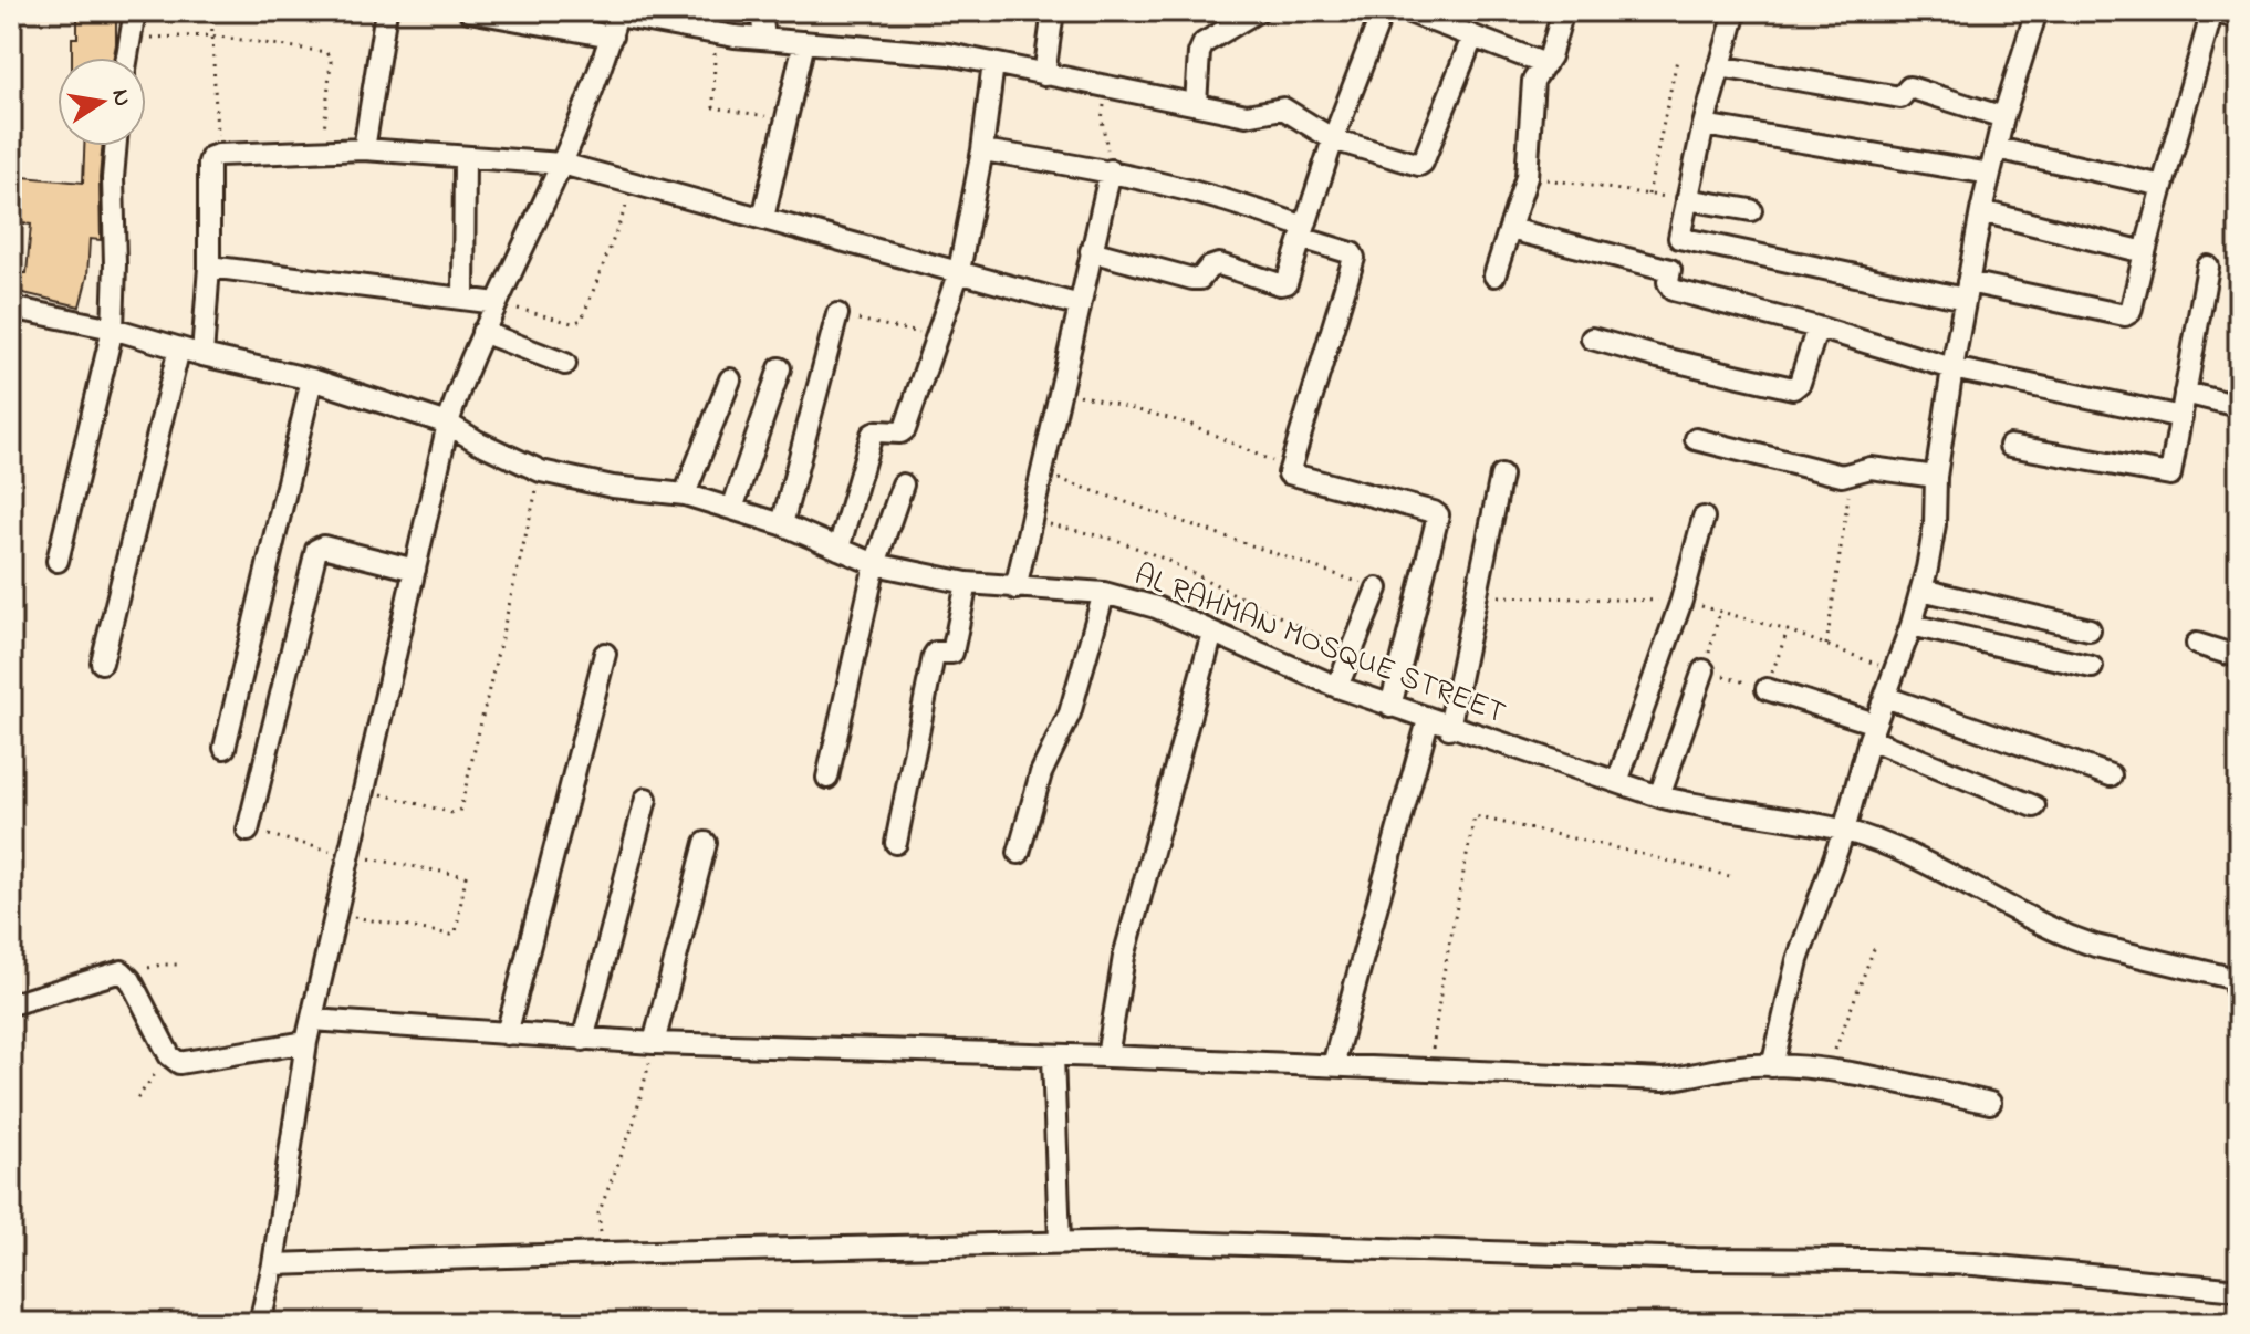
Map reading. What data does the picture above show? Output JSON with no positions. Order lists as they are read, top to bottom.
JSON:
{
  "streets": {
    "street": ["AL RAHMAN MOSQUE STREET"]
  },
  "north": "right"
}
